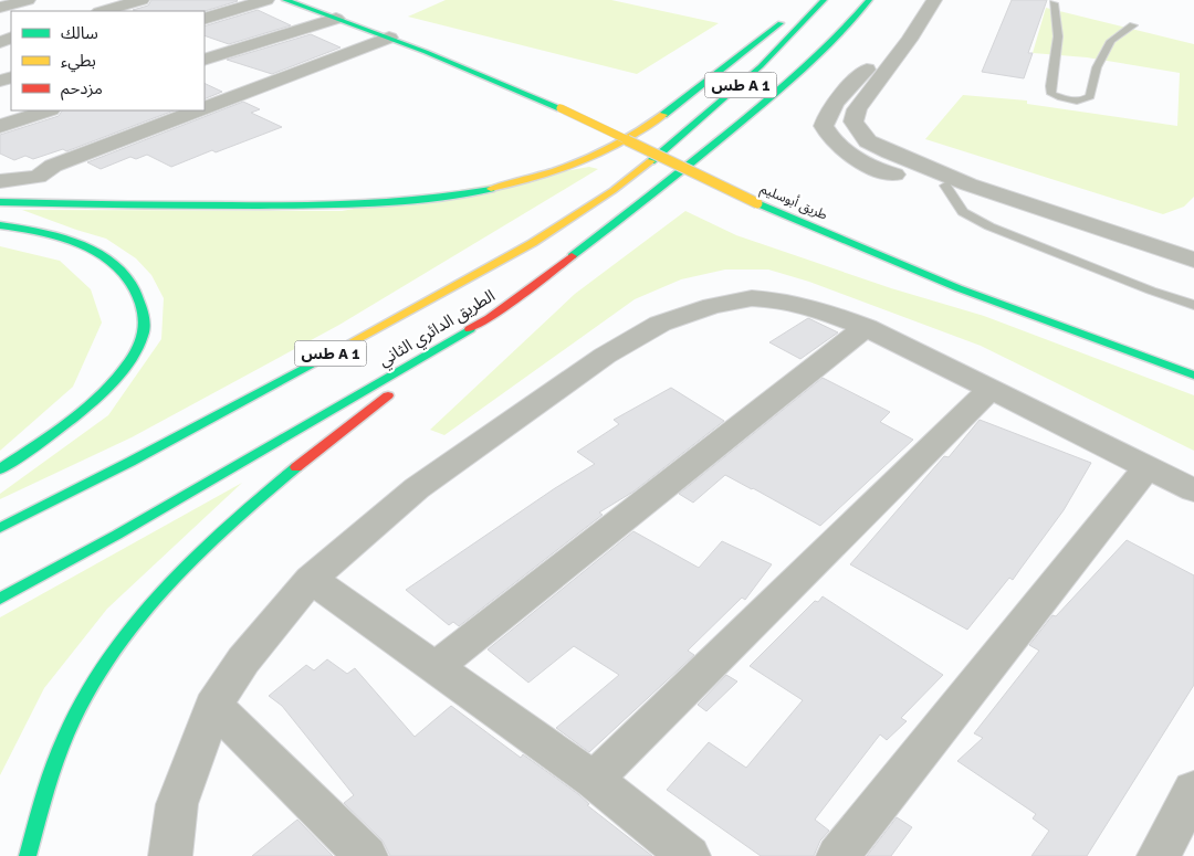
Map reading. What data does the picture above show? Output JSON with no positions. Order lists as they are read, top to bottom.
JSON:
{
  "streets": {
    "main road": ["طس A 1", "طريق أبوسليم", "الطريق الدائري الثاني"]
  },
  "legend": ["سالك", "بطيء", "مزدحم"]
}
